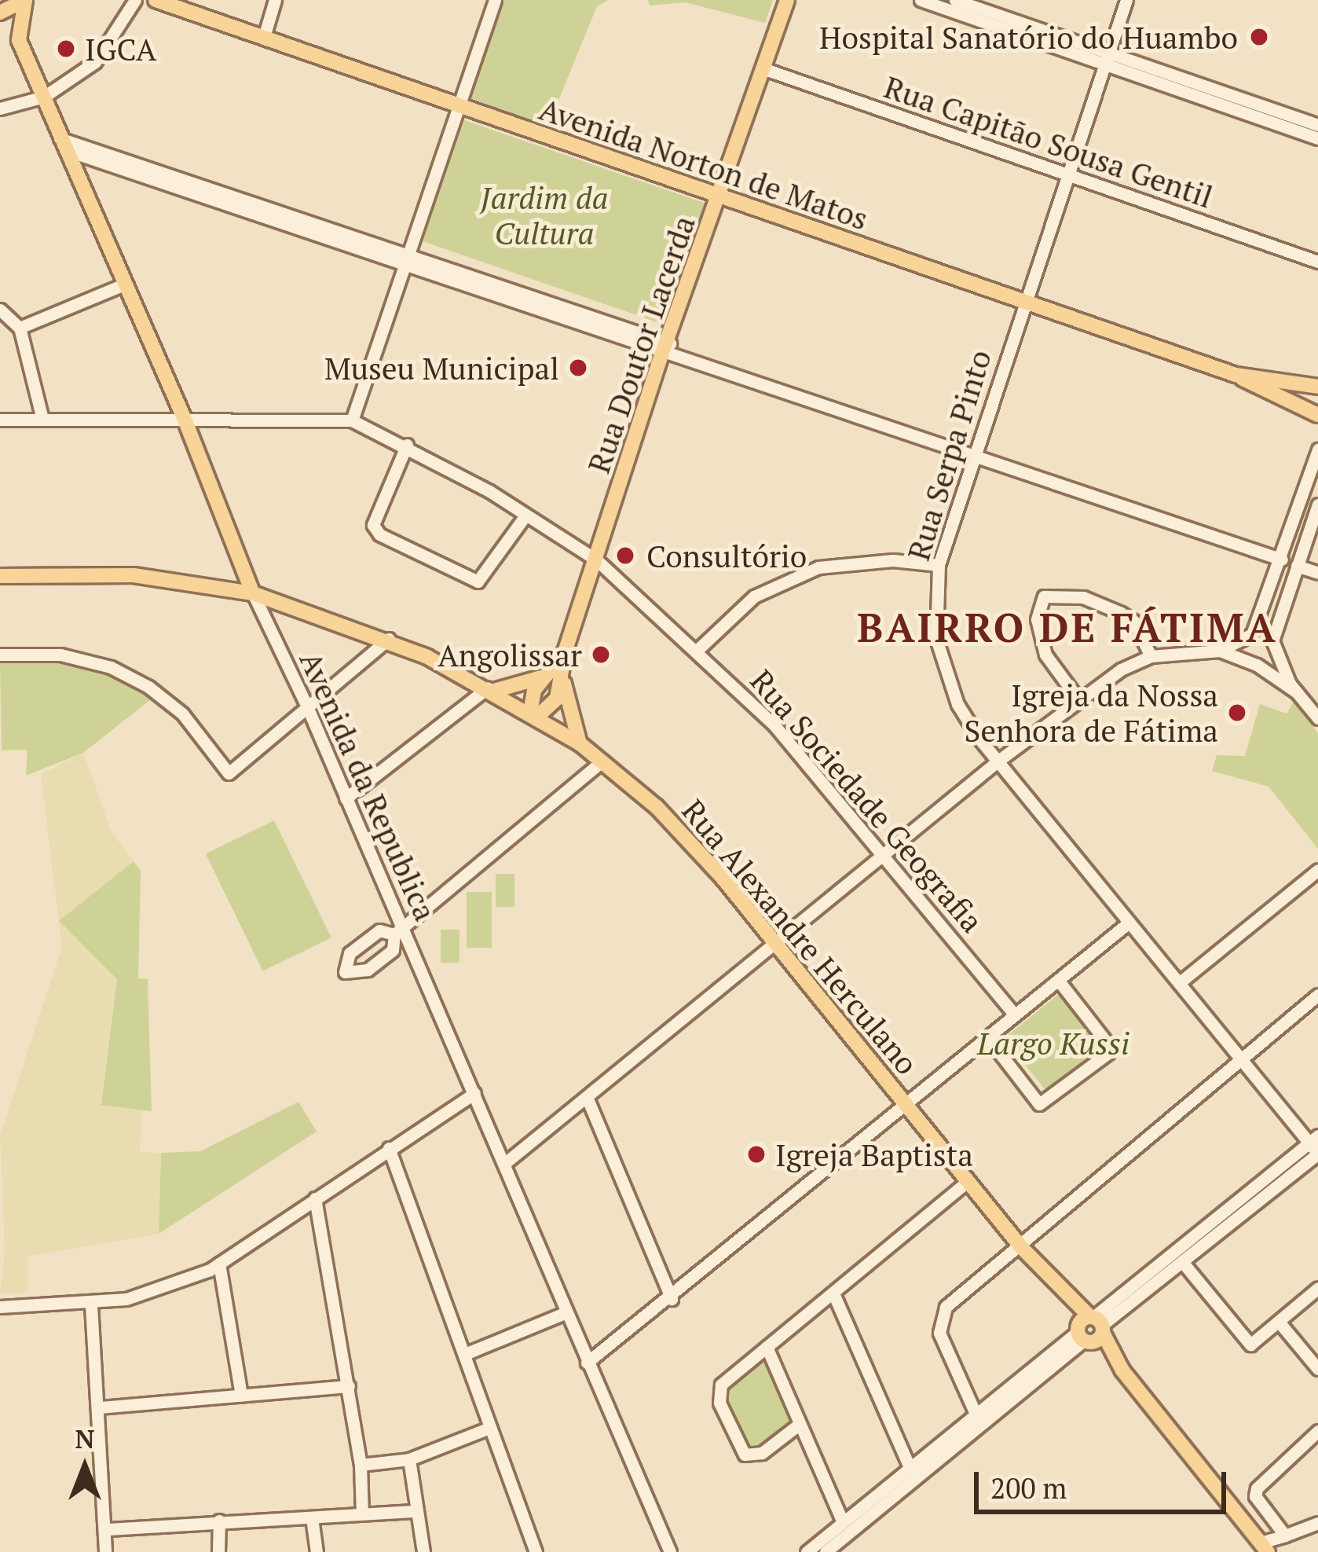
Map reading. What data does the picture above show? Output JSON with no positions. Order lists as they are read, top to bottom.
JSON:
{
  "streets": {
    "main road": [
      "Avenida Norton de Matos",
      "Rua Doutor Lacerda",
      "Avenida da Republica",
      "Rua Alexandre Herculano"
    ],
    "street": ["Rua Capitão Sousa Gentil", "Rua Serpa Pinto", "Rua Sociedade Geografia"]
  },
  "crossings": [
    ["Rua Capitão Sousa Gentil", "Rua Doutor Lacerda"],
    ["Rua Capitão Sousa Gentil", "Rua Serpa Pinto"],
    ["Avenida Norton de Matos", "Rua Doutor Lacerda"],
    ["Avenida Norton de Matos", "Rua Serpa Pinto"],
    ["Rua Doutor Lacerda", "Rua Sociedade Geografia"],
    ["Rua Doutor Lacerda", "Rua Alexandre Herculano"],
    ["Avenida da Republica", "Rua Sociedade Geografia"],
    ["Avenida da Republica", "Rua Alexandre Herculano"]
  ],
  "districts": ["BAIRRO DE FÁTIMA"],
  "parks": ["Jardim da Cultura", "Largo Kussi"],
  "places": [
    "Hospital Sanatório do Huambo",
    "IGCA",
    "Museu Municipal",
    "Consultório",
    "Angolissar",
    "Igreja da Nossa Senhora de Fátima",
    "Igreja Baptista"
  ],
  "scale_bar": "200 m",
  "north": "top"
}
